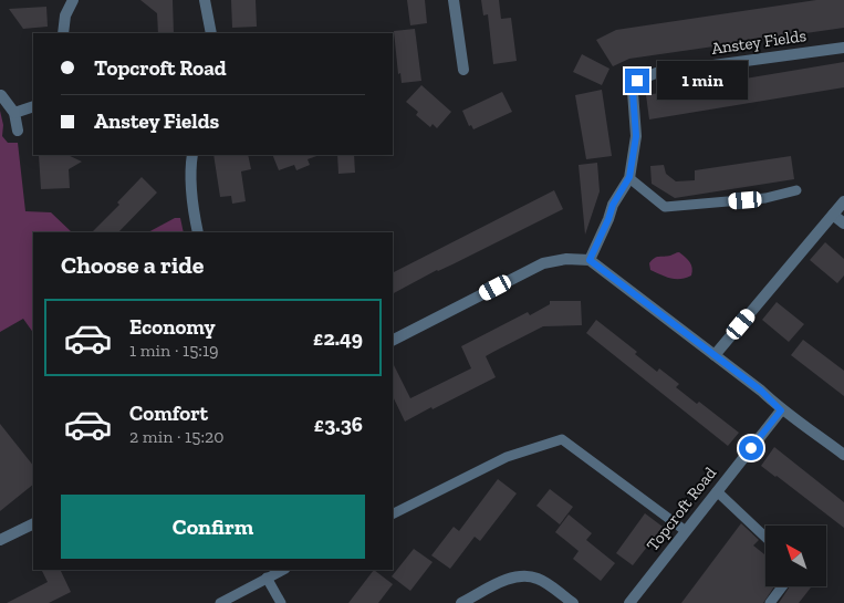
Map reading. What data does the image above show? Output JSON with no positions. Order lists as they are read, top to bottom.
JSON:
{
  "streets": {
    "street": ["Anstey Fields", "Topcroft Road"]
  },
  "north": "top left",
  "page": {
    "banner": ["Topcroft Road", "Anstey Fields"],
    "bubble": "1 min",
    "heading": "Choose a ride",
    "list": [
      {
        "name": "Economy",
        "note": "1 min · 15:19",
        "value": "£2.49"
      },
      {
        "name": "Comfort",
        "note": "2 min · 15:20",
        "value": "£3.36"
      }
    ],
    "buttons": "Confirm"
  }
}
